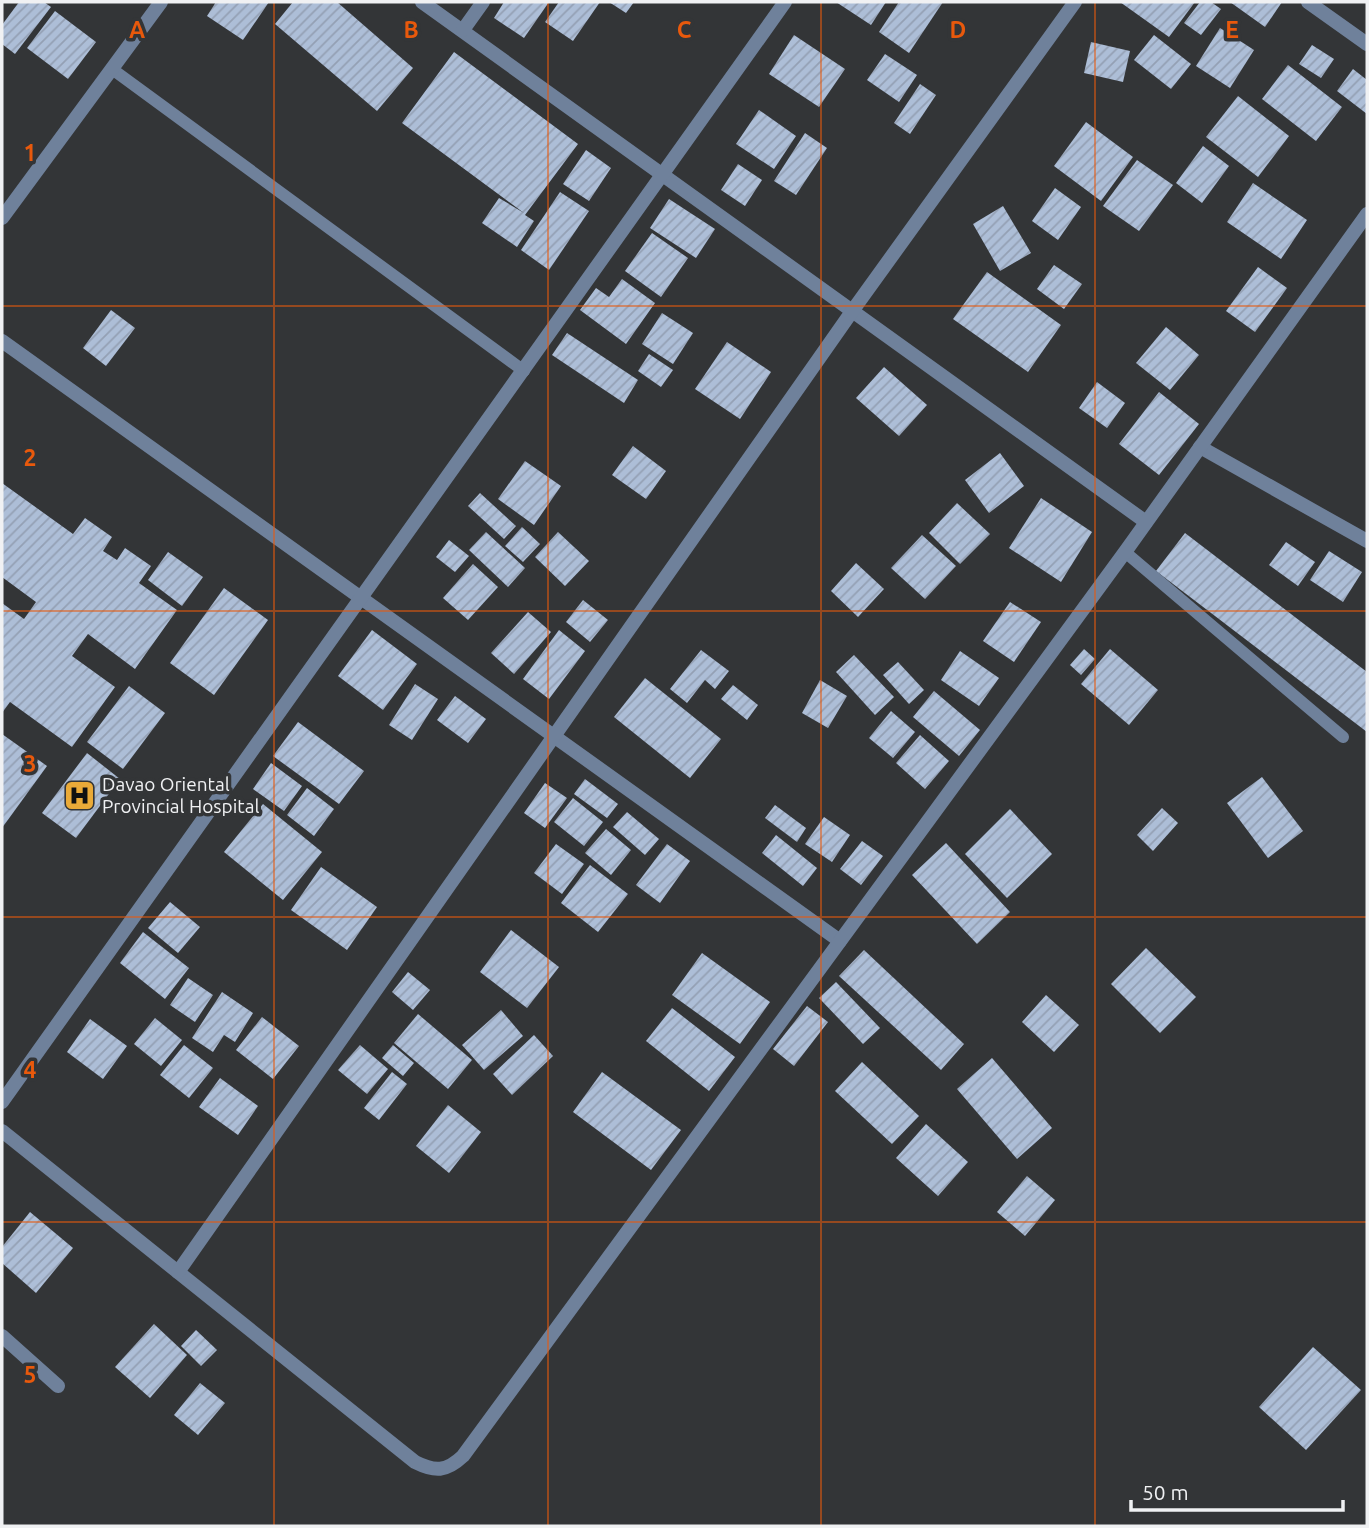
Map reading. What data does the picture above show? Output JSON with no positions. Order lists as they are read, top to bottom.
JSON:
{
  "places": {
    "hospital": ["Davao Oriental Provincial Hospital"]
  },
  "scale_bar": "50 m",
  "grid": {
    "columns": [
      "A",
      "B",
      "C",
      "D",
      "E"
    ],
    "rows": [
      "1",
      "2",
      "3",
      "4",
      "5"
    ]
  }
}
